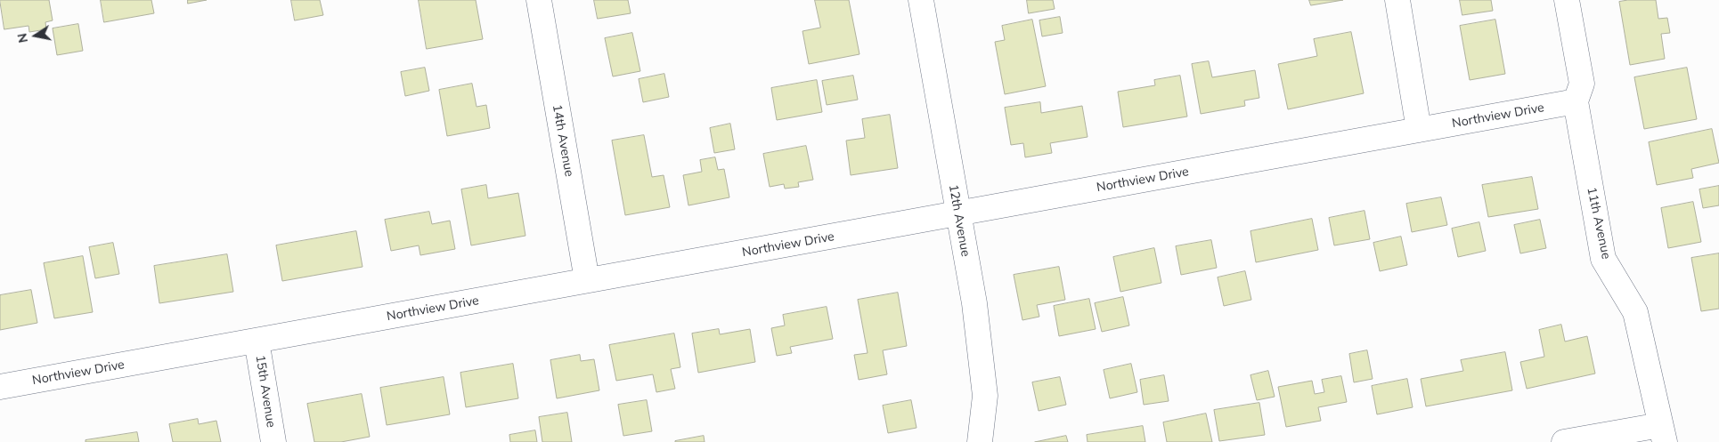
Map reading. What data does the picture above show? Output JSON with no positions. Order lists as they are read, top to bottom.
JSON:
{
  "streets": {
    "street": [
      "Northview Drive",
      "14th Avenue",
      "12th Avenue",
      "11th Avenue",
      "15th Avenue"
    ]
  },
  "crossings": [
    ["Northview Drive", "14th Avenue"],
    ["Northview Drive", "12th Avenue"],
    ["Northview Drive", "11th Avenue"],
    ["Northview Drive", "15th Avenue"]
  ],
  "north": "left"
}
